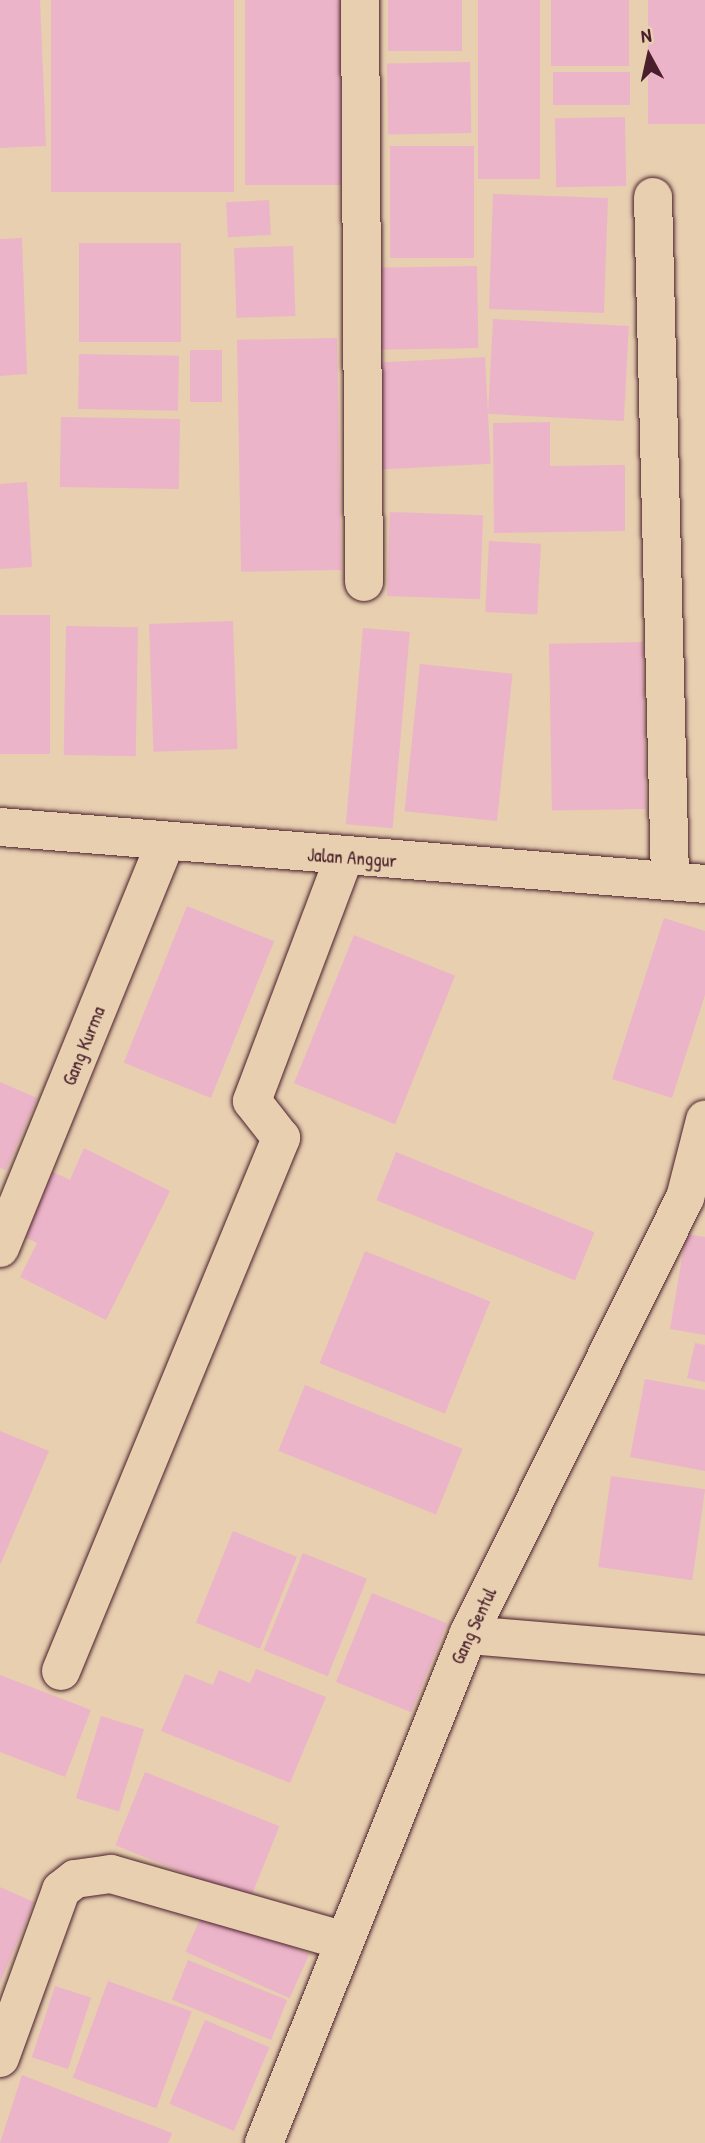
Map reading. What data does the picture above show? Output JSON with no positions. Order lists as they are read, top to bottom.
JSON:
{
  "streets": {
    "street": ["Jalan Anggur", "Gang Kurma", "Gang Sentul"]
  },
  "crossings": [
    ["Jalan Anggur", "Gang Kurma"]
  ],
  "north": "top"
}
